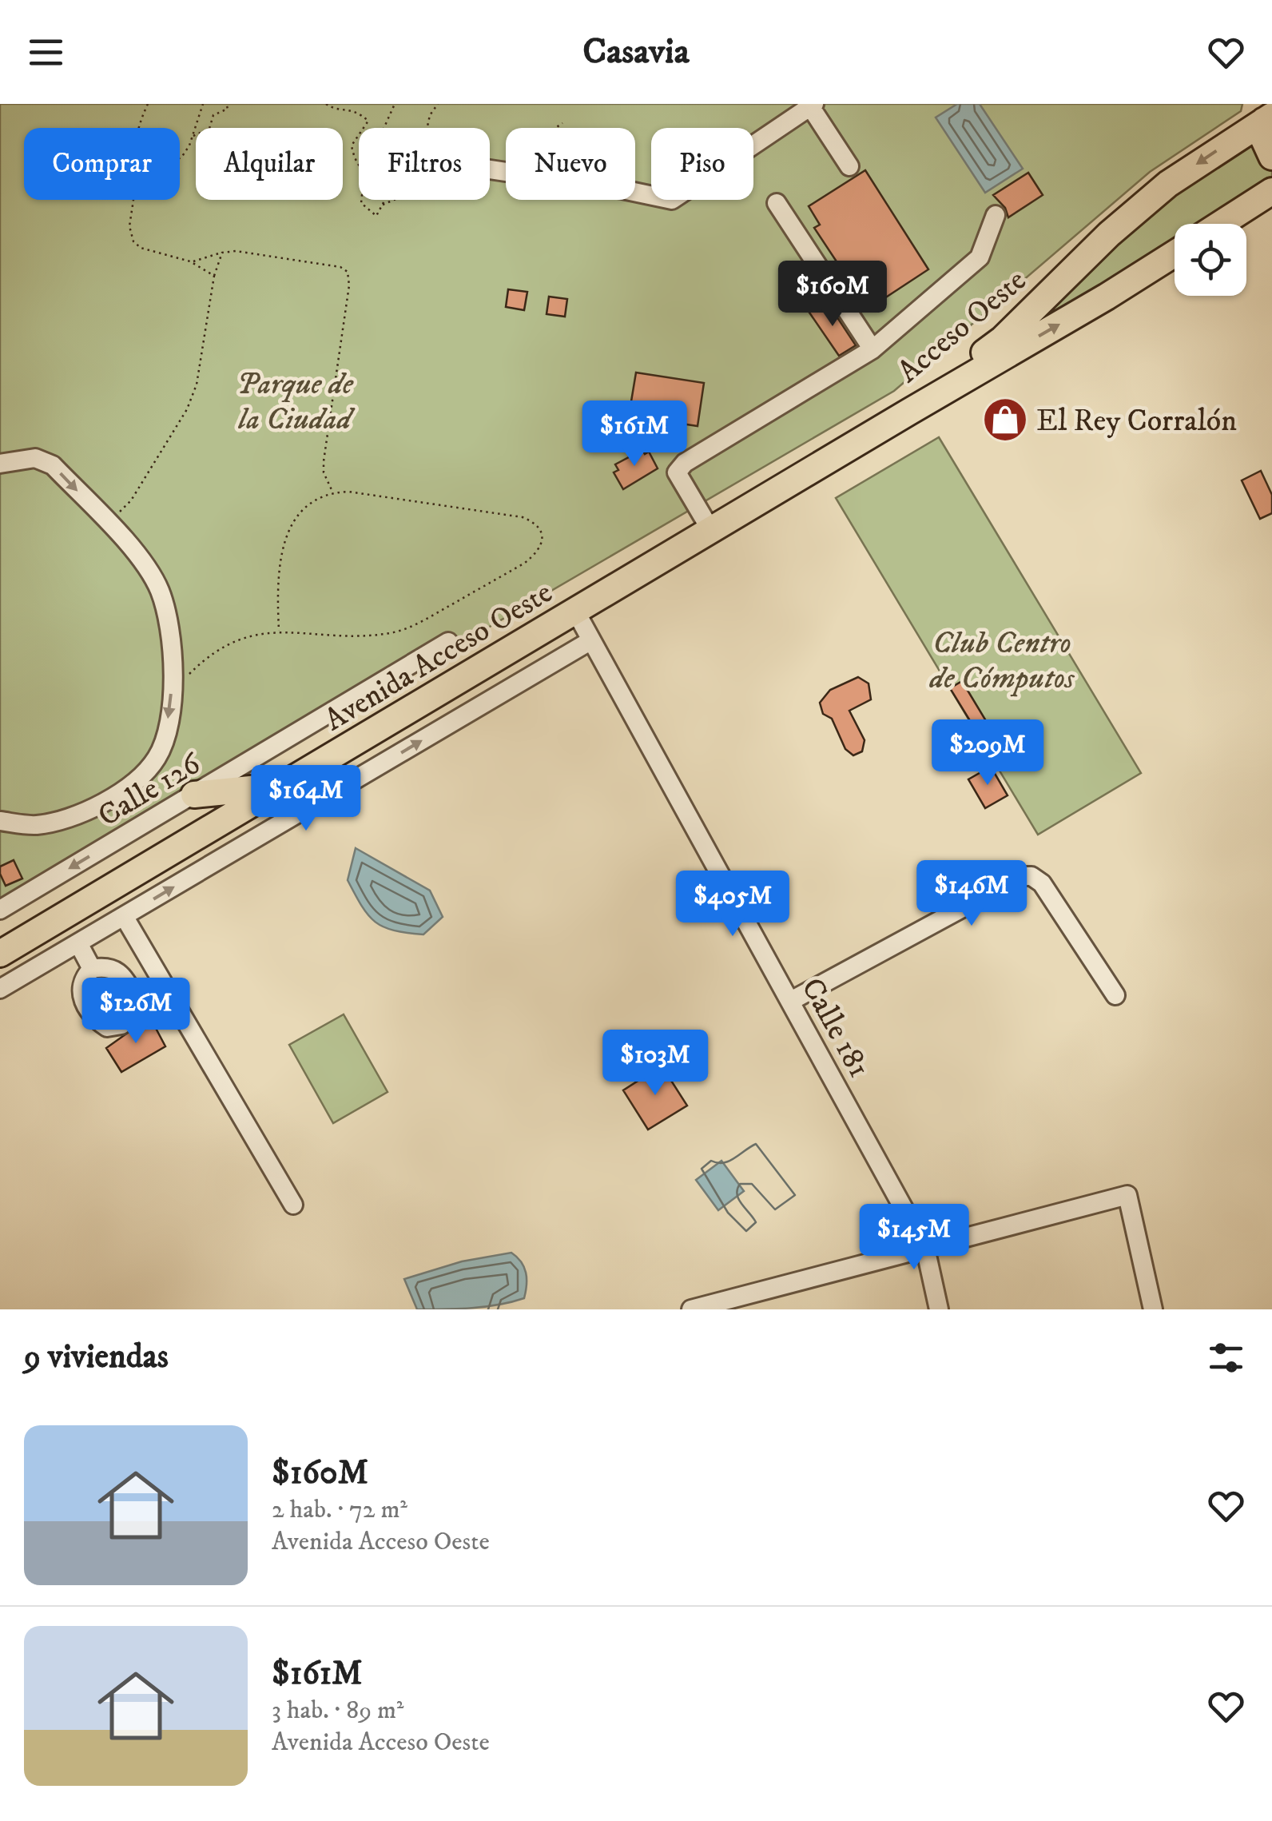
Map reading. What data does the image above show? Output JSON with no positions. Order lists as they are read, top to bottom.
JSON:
{
  "streets": {
    "highway": ["Acceso Oeste", "Avenida Acceso Oeste"],
    "street": ["Calle 126", "Calle 181"]
  },
  "crossings": [
    ["Acceso Oeste", "Avenida Acceso Oeste"],
    ["Avenida Acceso Oeste", "Calle 181"]
  ],
  "parks": ["Parque de la Ciudad", "Club Centro de Cómputos"],
  "places": {
    "shop": ["El Rey Corralón"]
  },
  "page": {
    "header": "Casavia",
    "chip": [
      "Comprar",
      "Alquilar",
      "Filtros",
      "Nuevo",
      "Piso"
    ],
    "price": [
      "$160M",
      "$161M",
      "$209M",
      "$164M",
      "$146M",
      "$405M",
      "$126M",
      "$103M",
      "$145M"
    ],
    "heading": "9 viviendas",
    "list": [
      {
        "name": "$160M",
        "note": "2 hab. · 72 m² · Avenida Acceso Oeste"
      },
      {
        "name": "$161M",
        "note": "3 hab. · 89 m² · Avenida Acceso Oeste"
      }
    ]
  }
}
